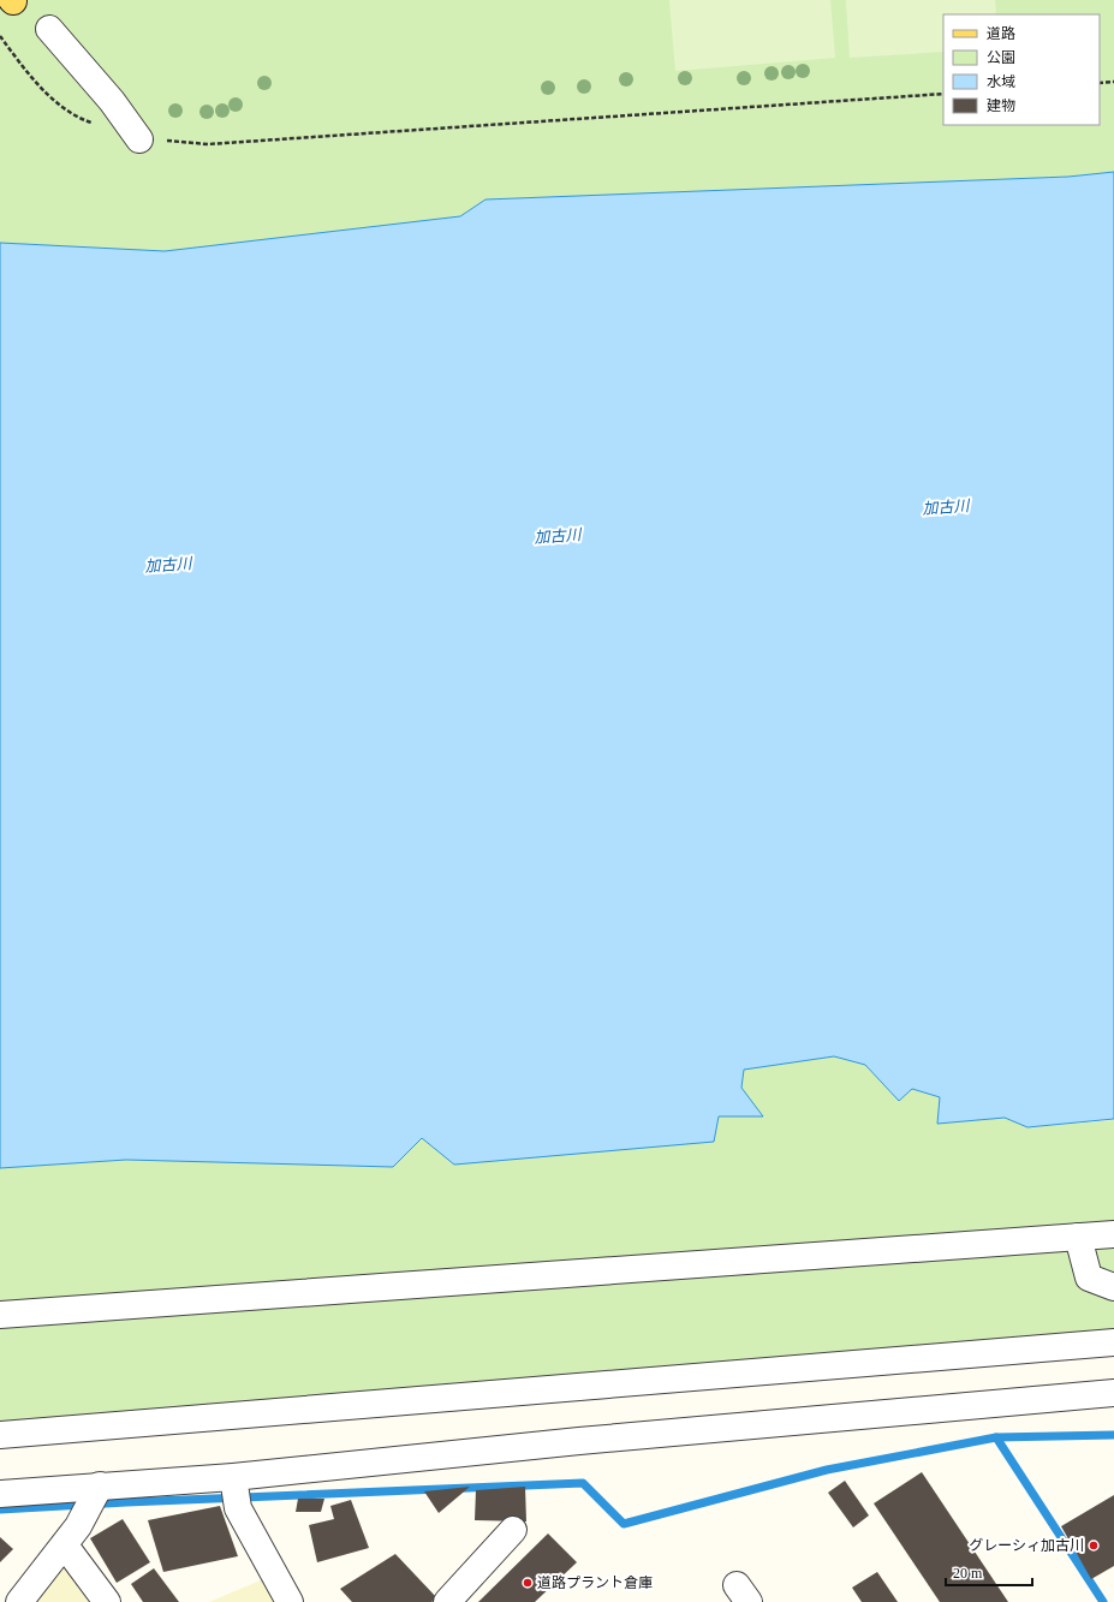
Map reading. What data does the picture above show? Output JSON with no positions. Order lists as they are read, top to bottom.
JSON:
{
  "water": ["加古川"],
  "places": ["グレーシィ加古川", "道路プラント倉庫"],
  "legend": [
    "道路",
    "公園",
    "水域",
    "建物"
  ],
  "scale_bar": "20 m"
}
